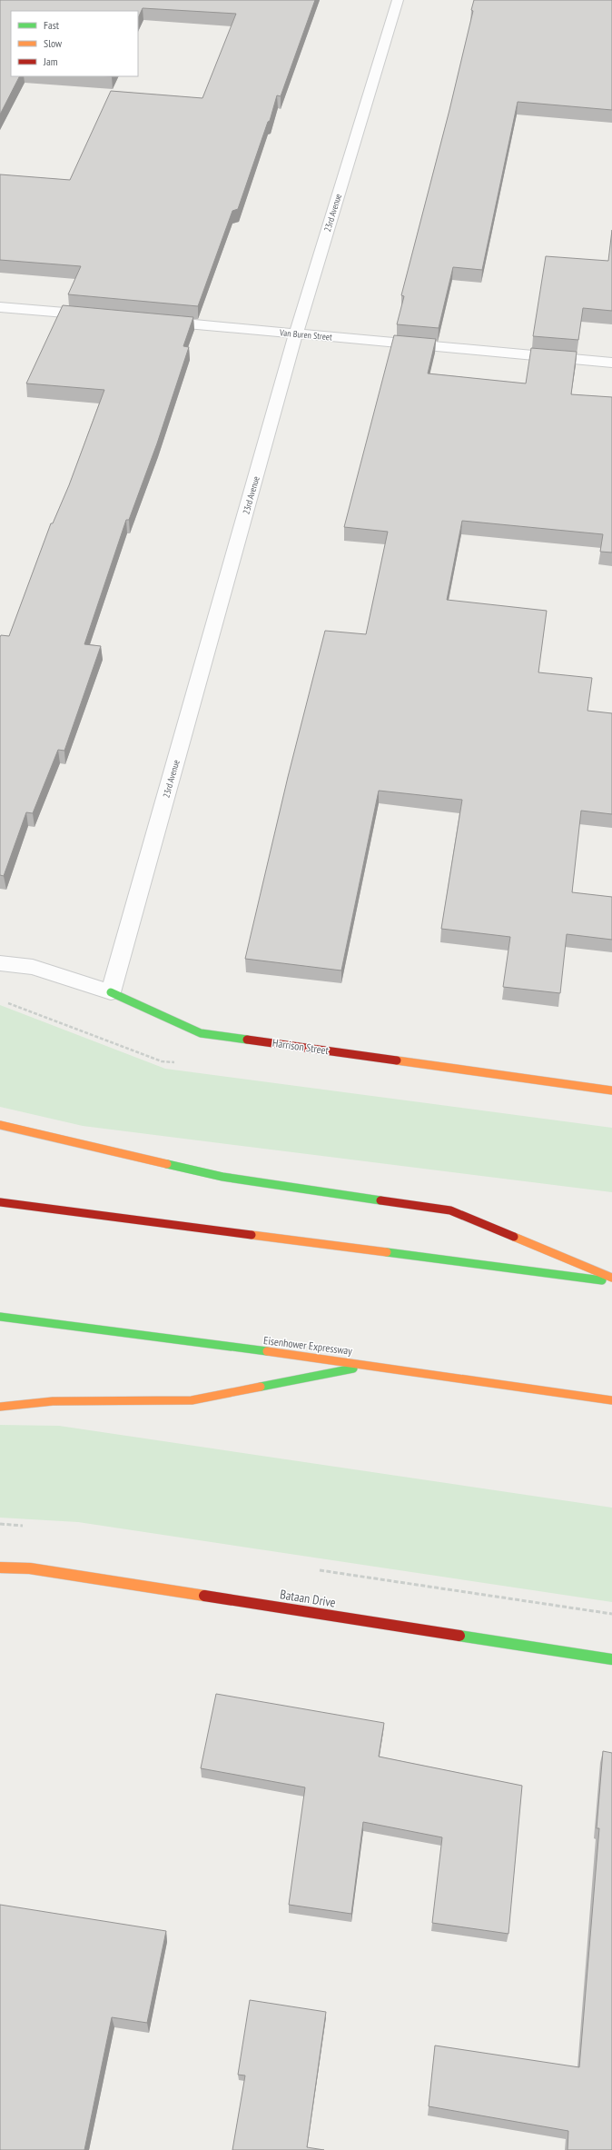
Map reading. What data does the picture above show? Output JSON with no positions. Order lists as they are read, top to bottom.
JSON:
{
  "streets": {
    "main road": ["Harrison Street", "Eisenhower Expressway", "Bataan Drive"],
    "street": ["23rd Avenue", "Van Buren Street"]
  },
  "crossings": [
    ["23rd Avenue", "Van Buren Street"],
    ["23rd Avenue", "Harrison Street"]
  ],
  "legend": ["Fast", "Slow", "Jam"]
}
